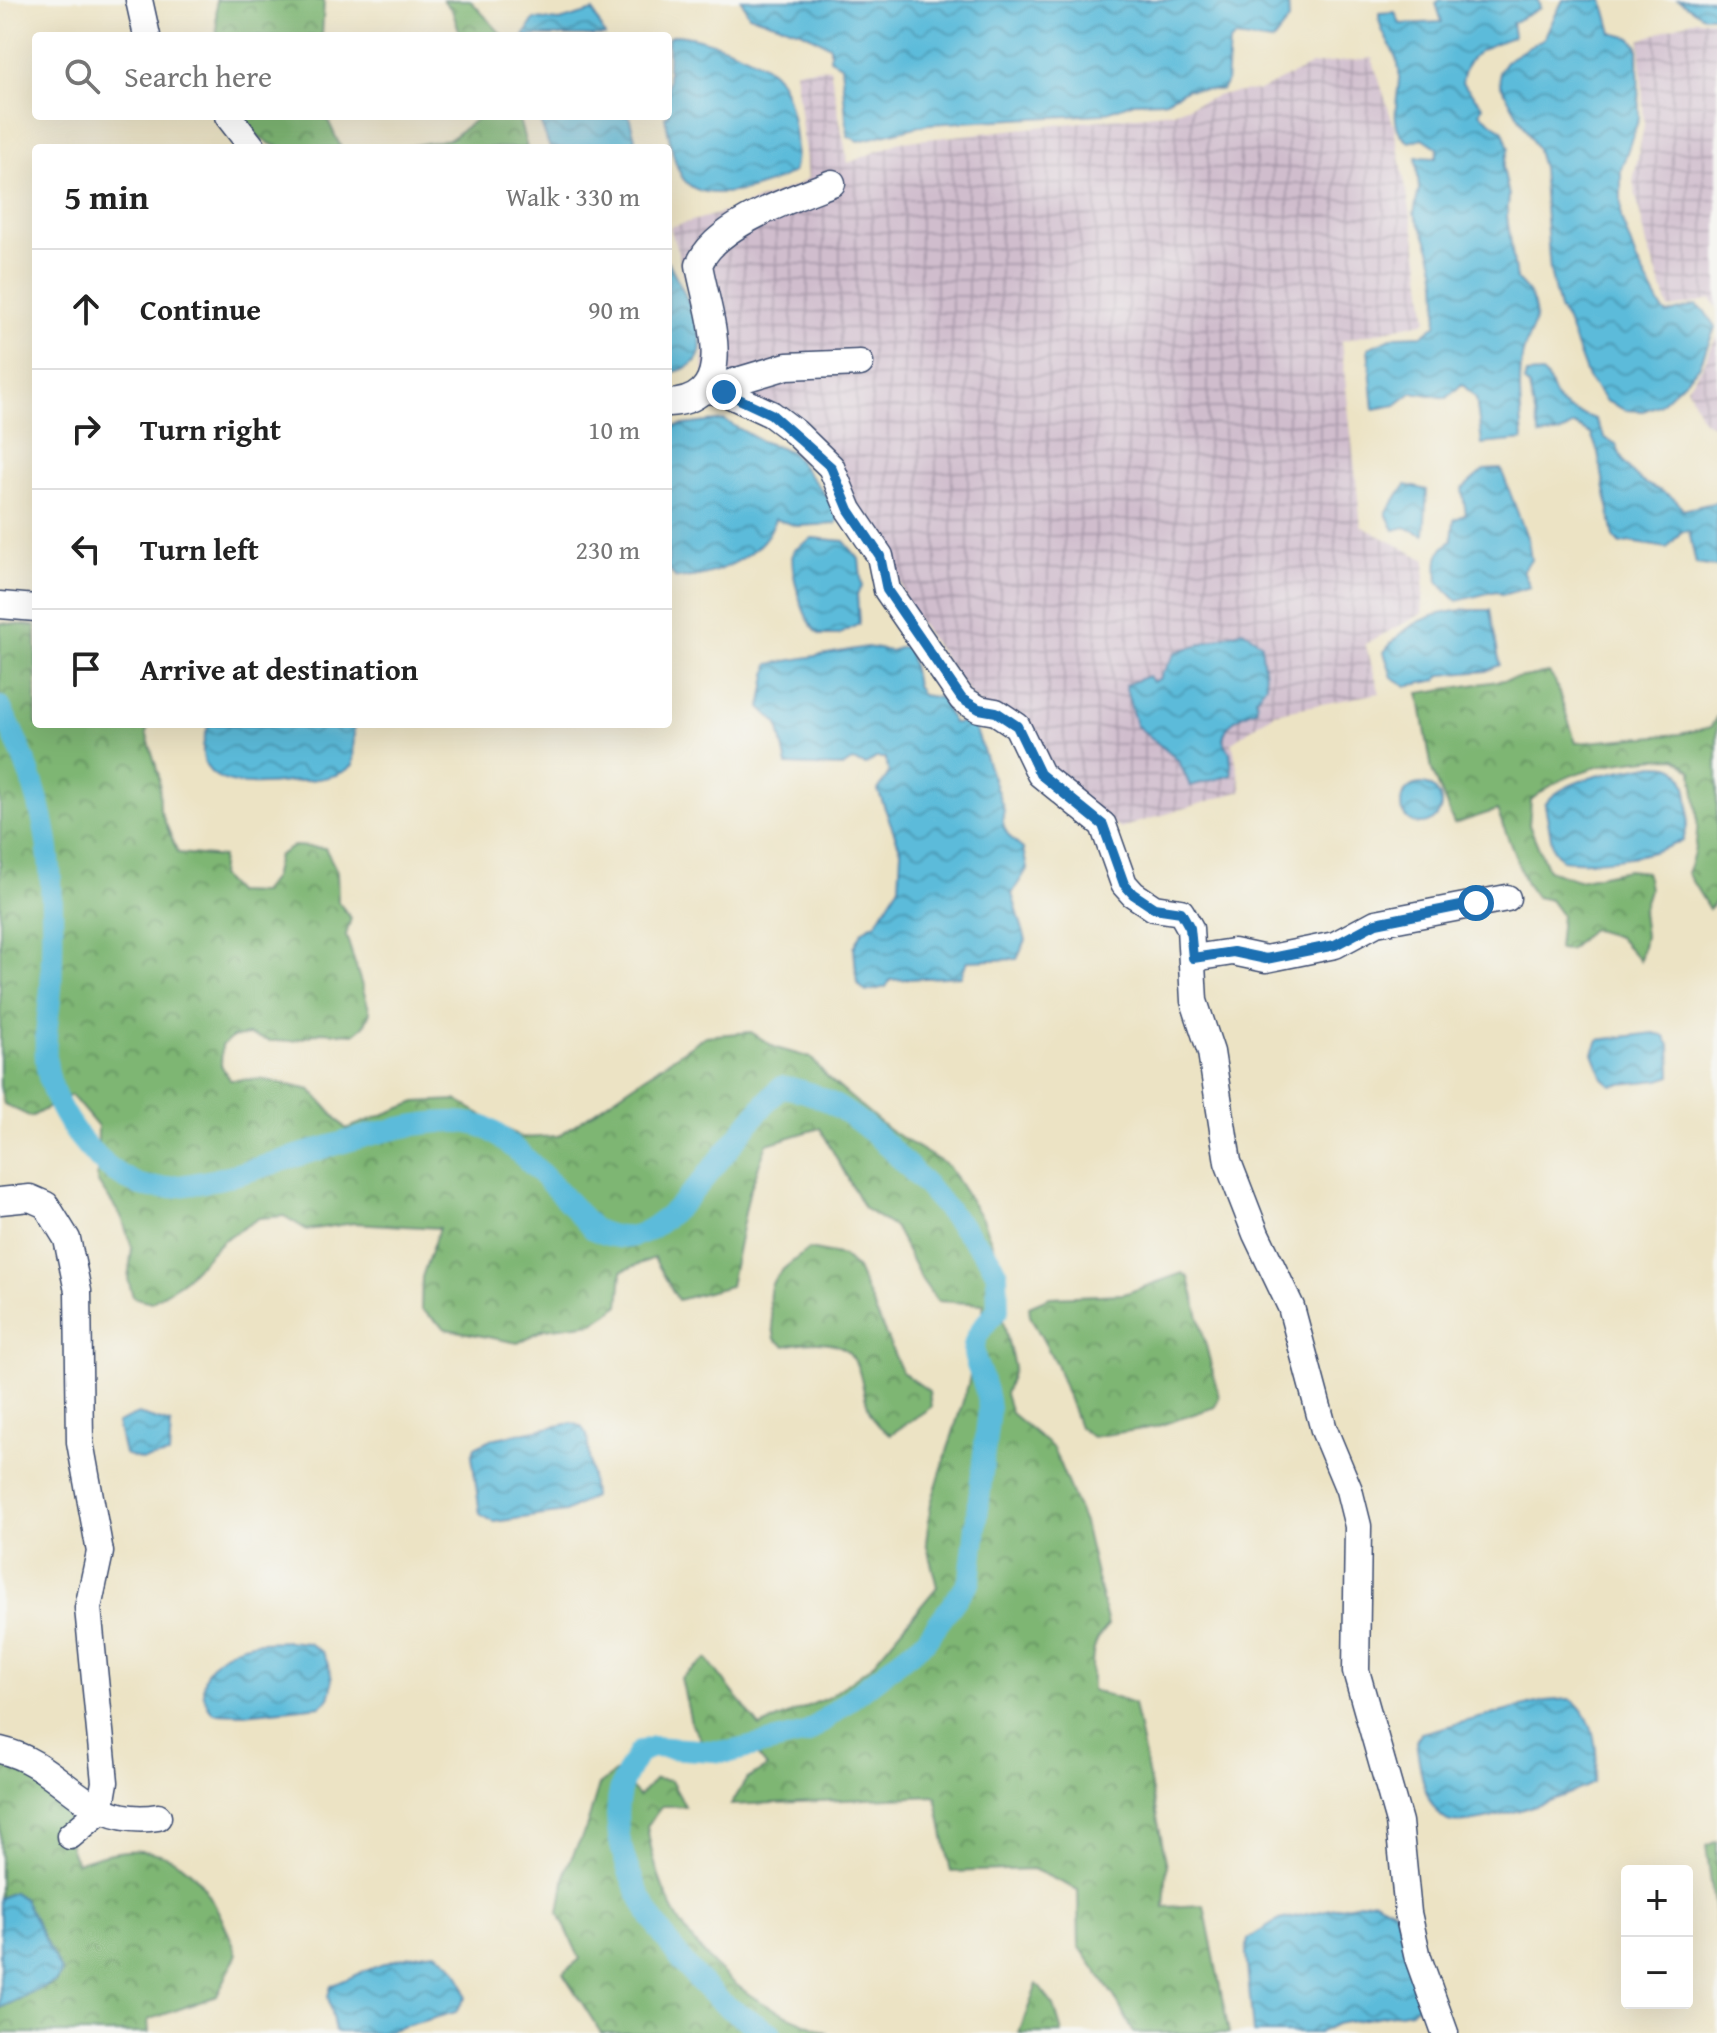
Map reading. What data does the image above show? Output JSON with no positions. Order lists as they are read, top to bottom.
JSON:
{
  "page": {
    "search": "Search here",
    "heading": ["5 min", "Walk · 330 m"],
    "list": [
      ["Continue", "90 m"],
      ["Turn right", "10 m"],
      ["Turn left", "230 m"],
      "Arrive at destination"
    ],
    "map_buttons": ["+", "−"]
  }
}
